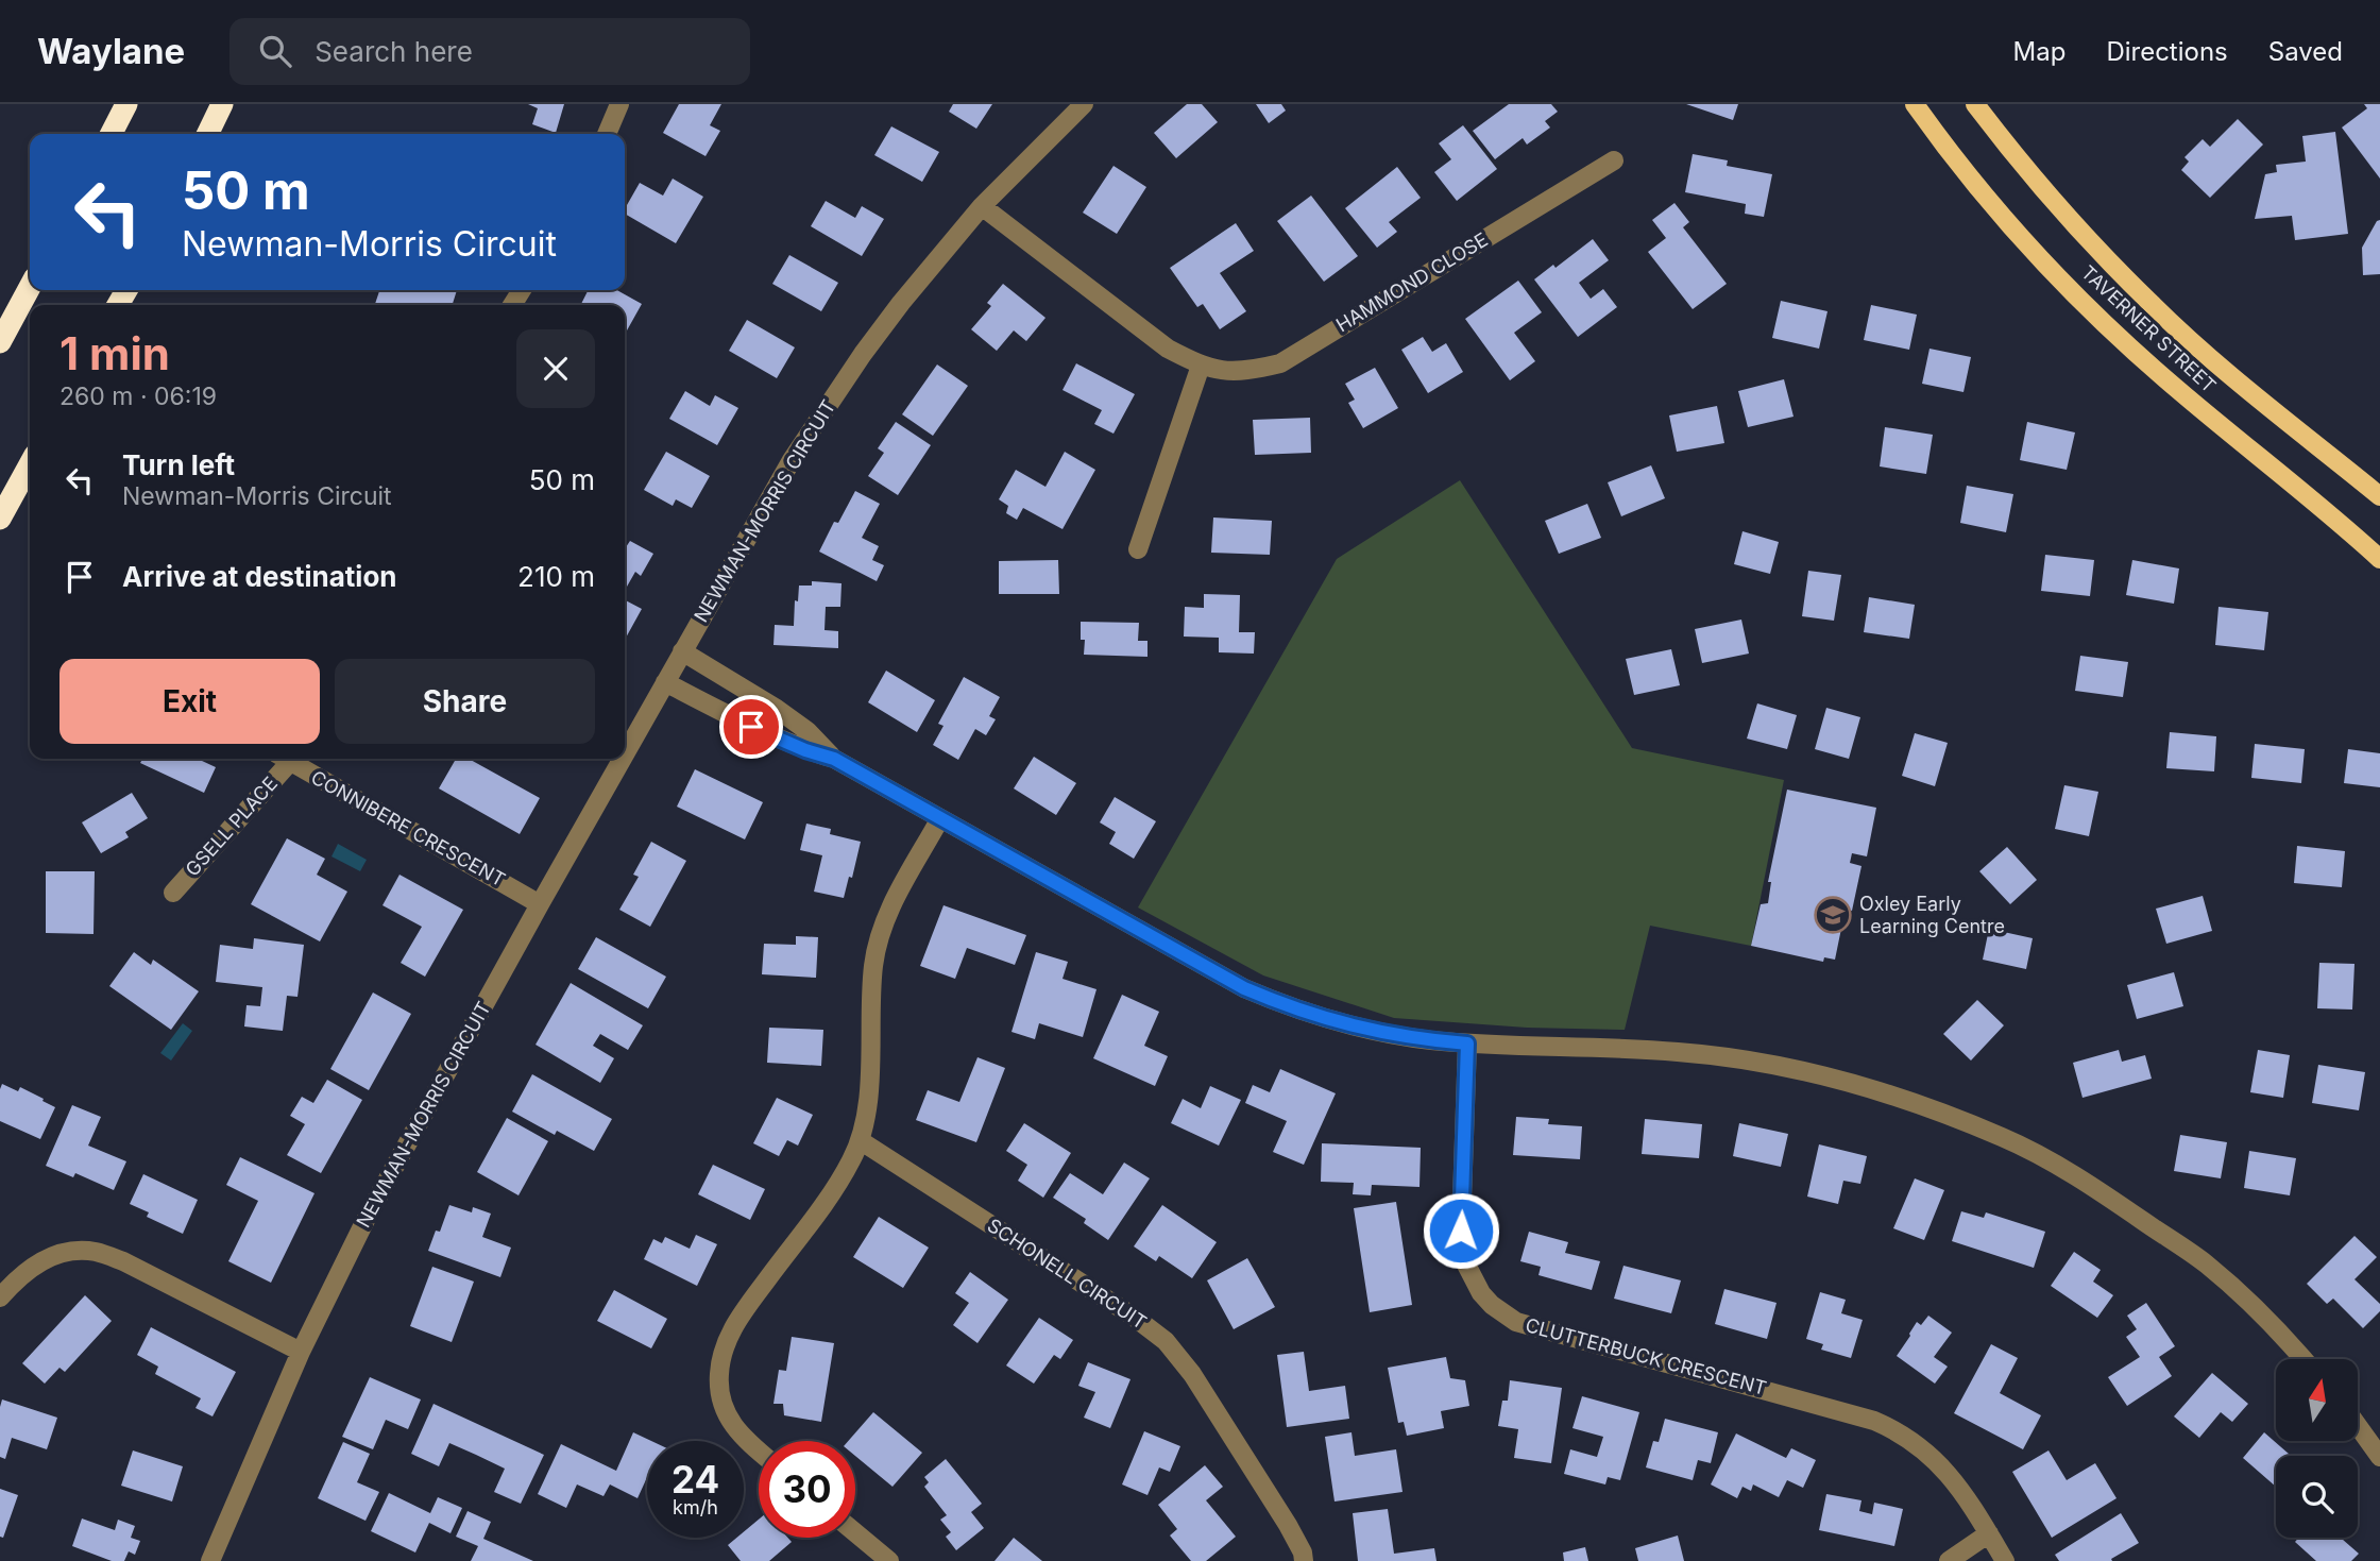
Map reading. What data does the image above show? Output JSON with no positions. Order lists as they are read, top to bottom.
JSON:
{
  "streets": {
    "main road": ["TAVERNER STREET"],
    "street": [
      "HAMMOND CLOSE",
      "NEWMAN-MORRIS CIRCUIT",
      "GSELL PLACE",
      "CONNIBERE CRESCENT",
      "SCHONELL CIRCUIT",
      "CLUTTERBUCK CRESCENT"
    ]
  },
  "crossings": [
    ["HAMMOND CLOSE", "NEWMAN-MORRIS CIRCUIT"],
    ["NEWMAN-MORRIS CIRCUIT", "CONNIBERE CRESCENT"]
  ],
  "places": {
    "school or university": ["Oxley Early Learning Centre"]
  },
  "north": "top",
  "page": {
    "header": "Waylane",
    "search": "Search here",
    "nav": ["Map", "Directions", "Saved"],
    "turn": ["50 m", "Newman-Morris Circuit"],
    "heading": ["1 min", "260 m · 06:19"],
    "list": [
      {
        "name": "Turn left",
        "note": "Newman-Morris Circuit",
        "value": "50 m"
      },
      {
        "name": "Arrive at destination",
        "value": "210 m"
      }
    ],
    "buttons": ["Exit", "Share"],
    "speed": "24 km/h",
    "limit": "30"
  }
}
